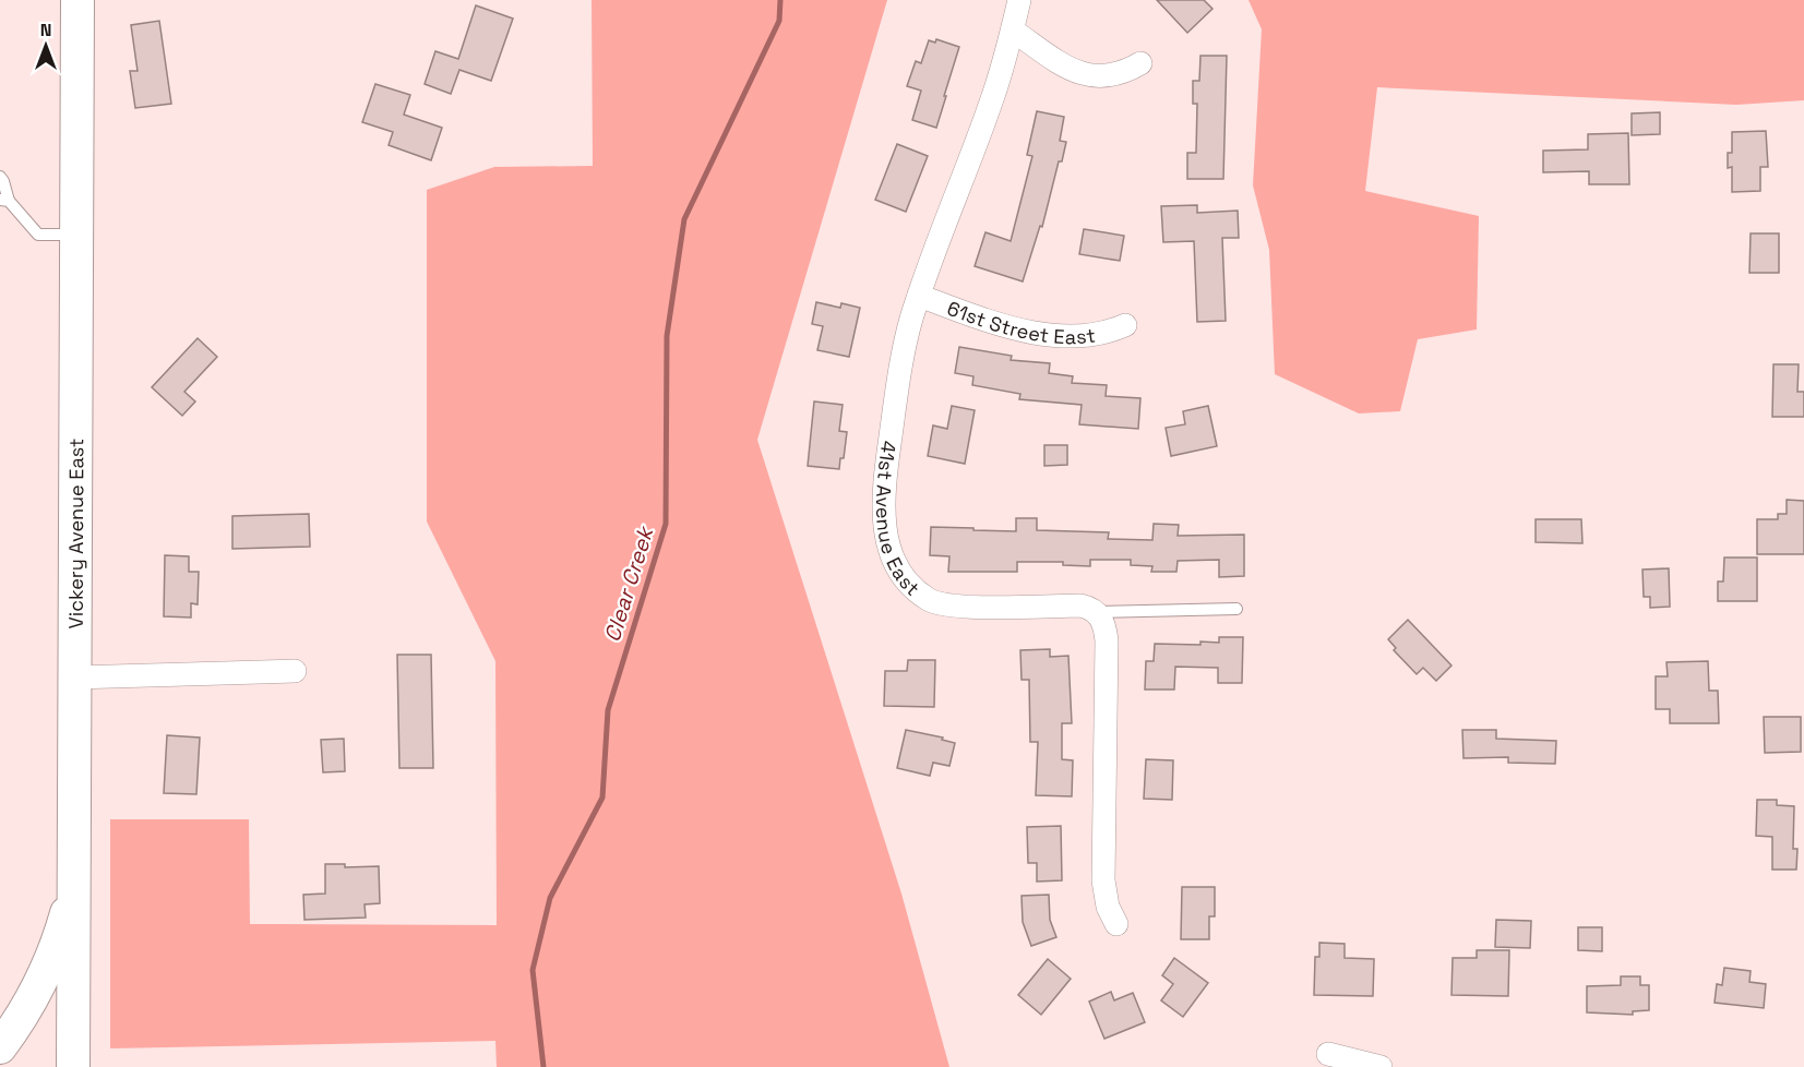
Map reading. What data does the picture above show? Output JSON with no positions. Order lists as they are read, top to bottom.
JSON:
{
  "streets": {
    "street": ["61st Street East", "41st Avenue East", "Vickery Avenue East"]
  },
  "crossings": [
    ["61st Street East", "41st Avenue East"]
  ],
  "water": ["Clear Creek"],
  "north": "top"
}
